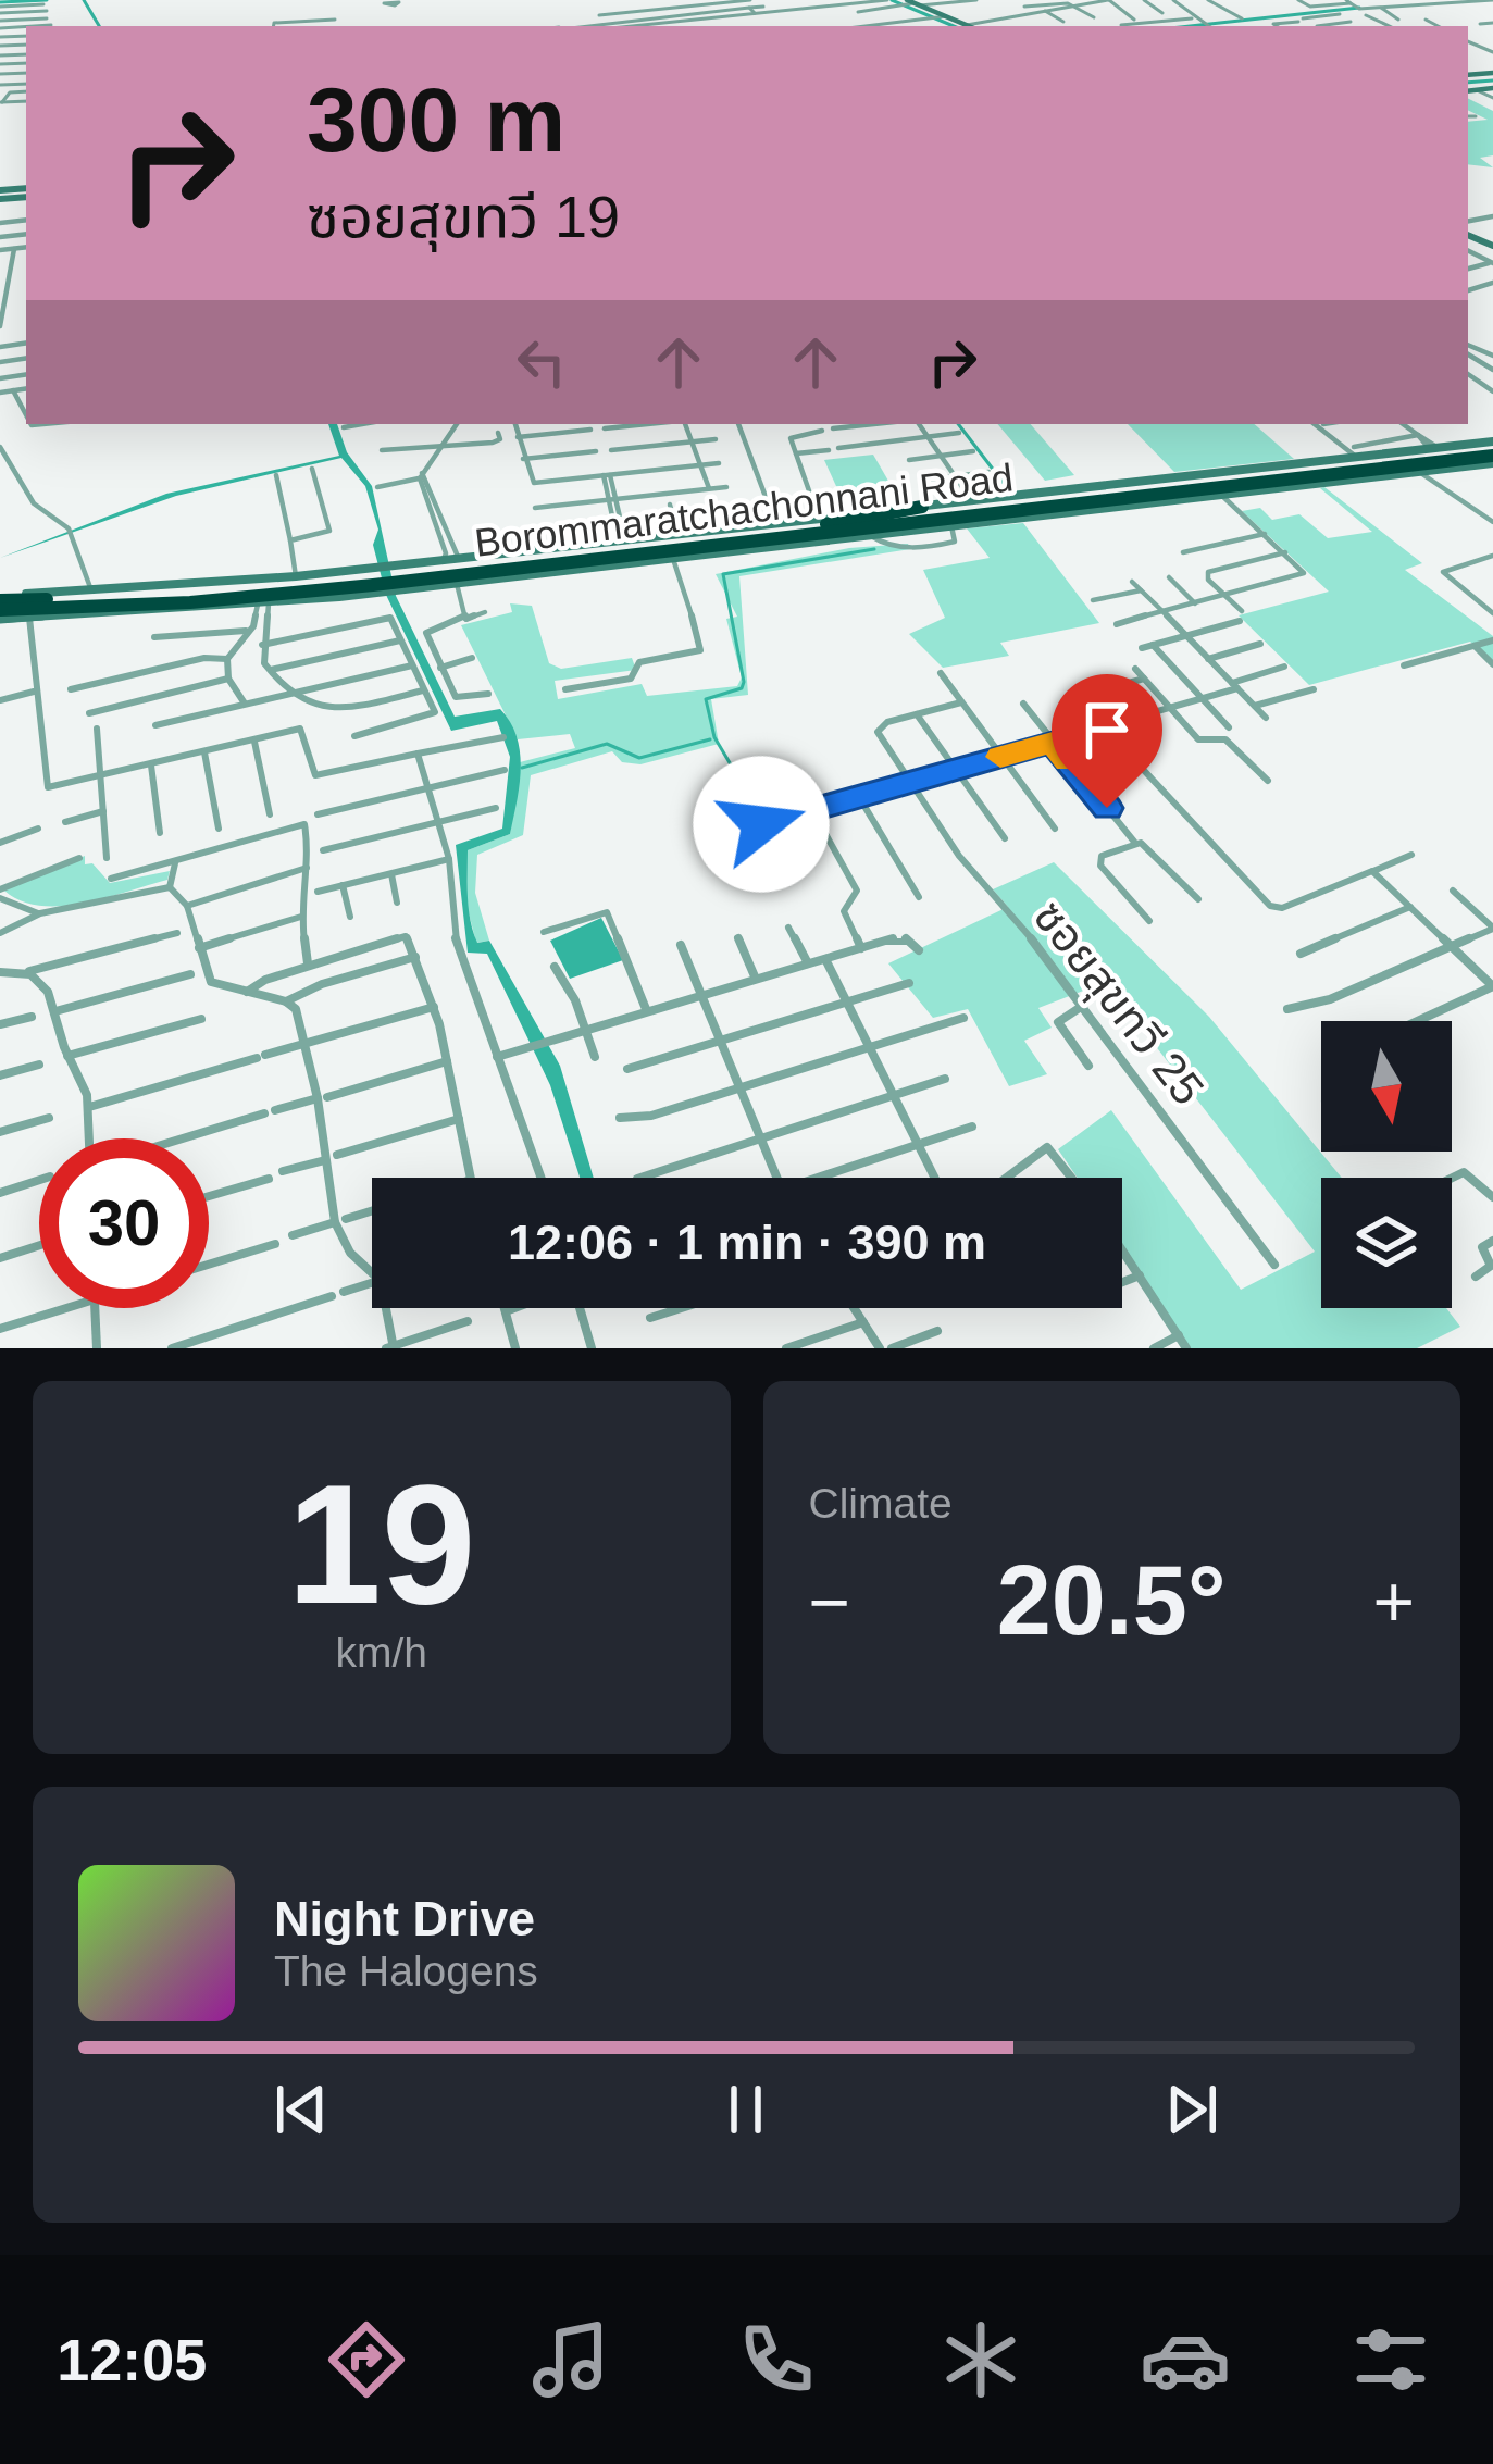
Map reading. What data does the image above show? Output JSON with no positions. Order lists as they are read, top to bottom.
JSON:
{
  "streets": {
    "highway": ["Borommaratchachonnani Road"],
    "street": ["ซอยสุขทวี 25"]
  },
  "north": "bottom",
  "page": {
    "turn": ["300 m", "ซอยสุขทวี 19"],
    "limit": "30",
    "trip": "12:06 · 1 min · 390 m",
    "tile": [
      ["19", "km/h"],
      "Climate"
    ],
    "heat": ["−", "20.5°", "+"],
    "song": ["Night Drive", "The Halogens"],
    "tabs": "12:05"
  }
}
